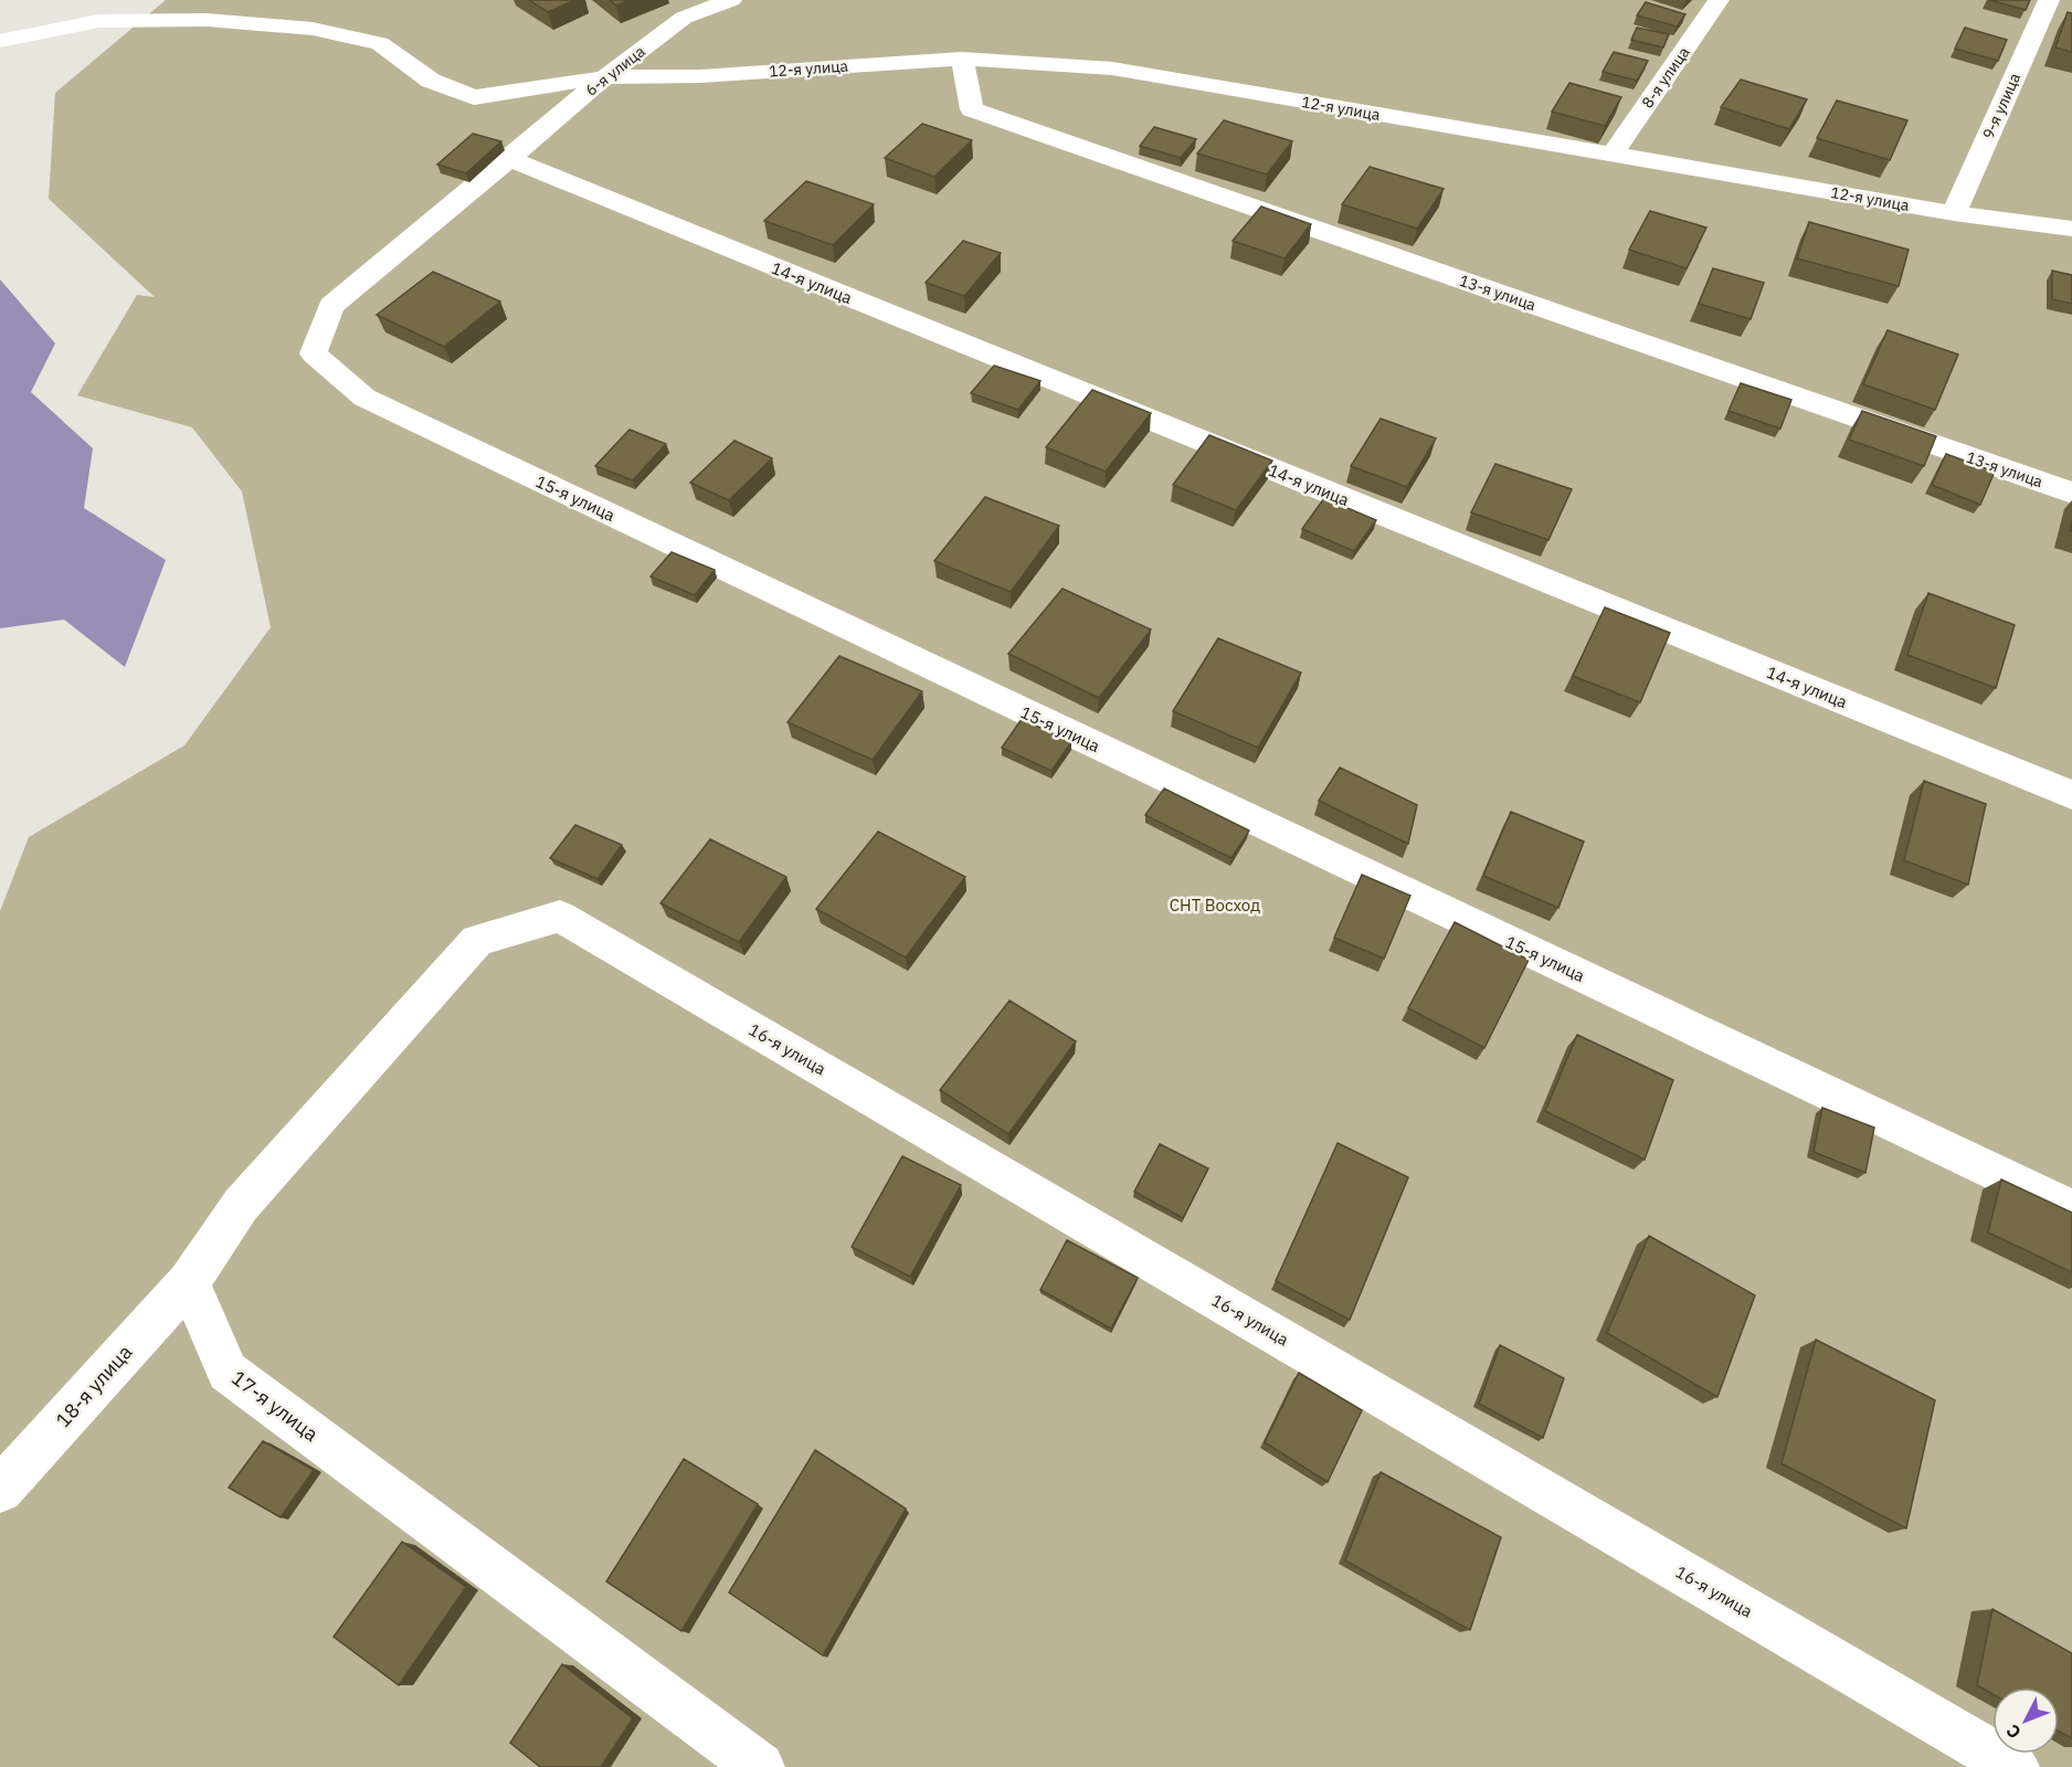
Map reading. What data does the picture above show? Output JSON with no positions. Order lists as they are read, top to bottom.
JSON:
{
  "streets": {
    "street": [
      "12-я улица",
      "6-я улица",
      "8-я улица",
      "9-я улица",
      "14-я улица",
      "13-я улица",
      "15-я улица",
      "16-я улица",
      "18-я улица",
      "17-я улица"
    ]
  },
  "crossings": [
    ["12-я улица", "6-я улица"],
    ["12-я улица", "8-я улица"],
    ["12-я улица", "9-я улица"],
    ["12-я улица", "13-я улица"],
    ["6-я улица", "14-я улица"],
    ["6-я улица", "15-я улица"],
    ["14-я улица", "15-я улица"],
    ["16-я улица", "18-я улица"],
    ["16-я улица", "17-я улица"],
    ["18-я улица", "17-я улица"]
  ],
  "parks": ["СНТ Восход"],
  "north": "bottom left"
}
